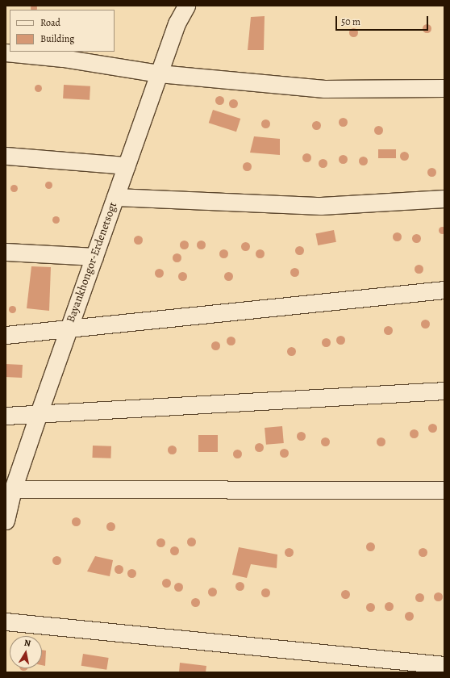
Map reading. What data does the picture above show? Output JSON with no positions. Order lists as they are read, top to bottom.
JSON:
{
  "streets": {
    "street": ["Bayankhongor-Erdenetsogt"]
  },
  "legend": ["Road", "Building"],
  "scale_bar": "50 m",
  "north": "top"
}
